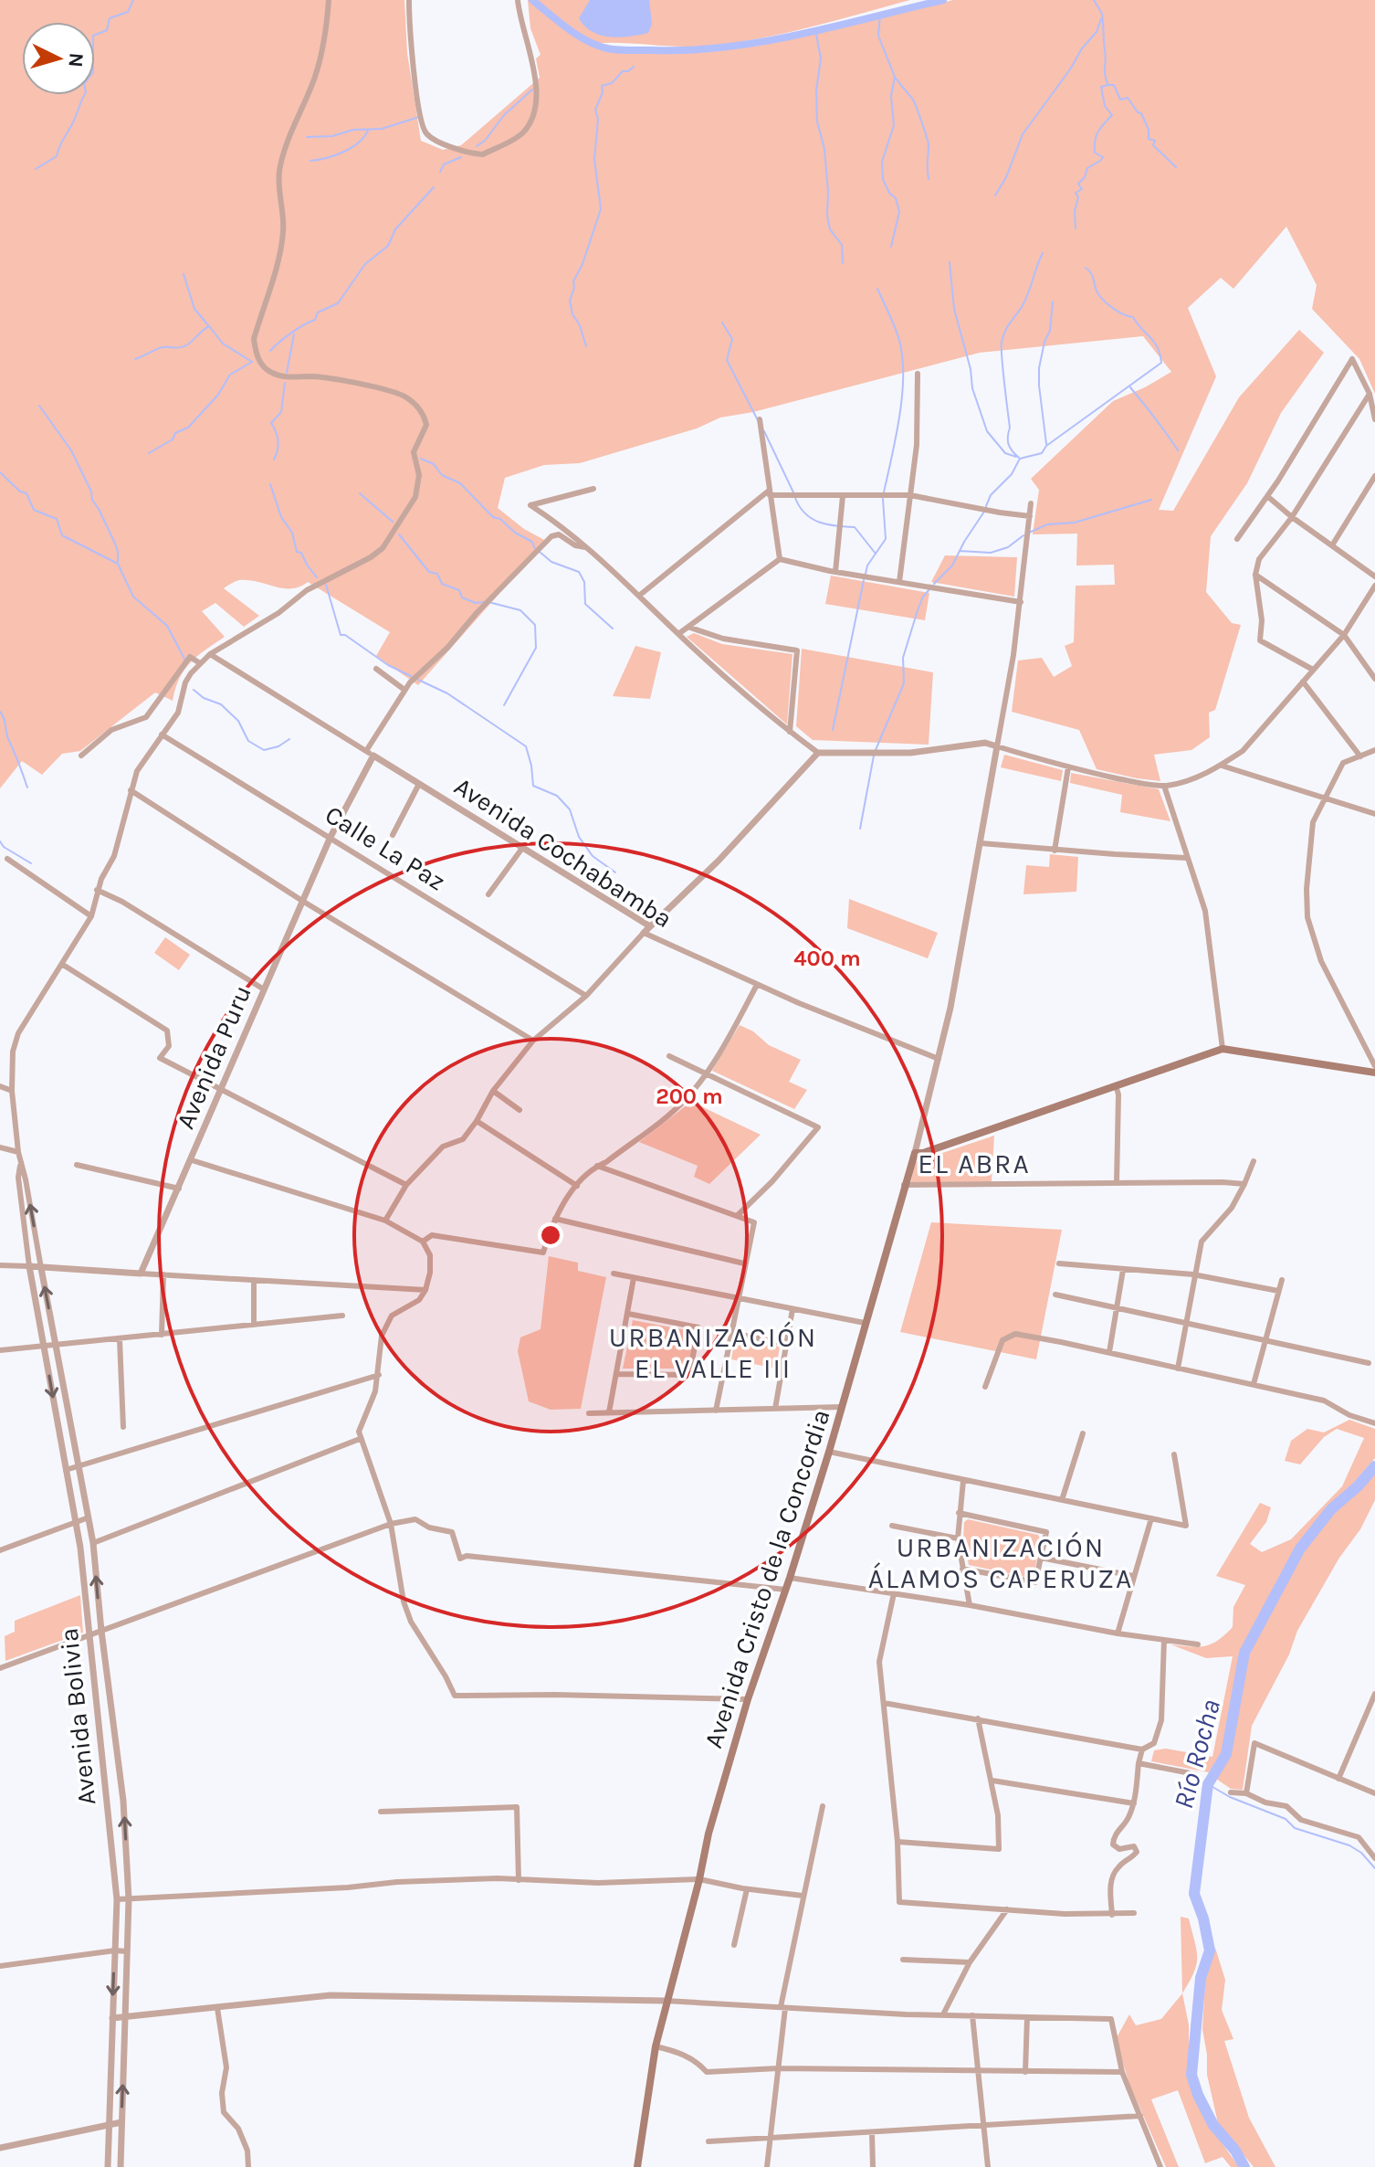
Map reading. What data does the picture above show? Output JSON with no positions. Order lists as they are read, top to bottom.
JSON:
{
  "streets": {
    "main road": ["Avenida Cristo de la Concordia"],
    "street": [
      "Calle La Paz",
      "Avenida Cochabamba",
      "Avenida Puru",
      "Avenida Bolivia"
    ]
  },
  "crossings": [
    ["Calle La Paz", "Avenida Puru"],
    ["Avenida Cochabamba", "Avenida Puru"],
    ["Avenida Cochabamba", "Avenida Cristo de la Concordia"]
  ],
  "districts": ["EL ABRA", "URBANIZACIÓN EL VALLE III", "URBANIZACIÓN ÁLAMOS CAPERUZA"],
  "water": ["Río Rocha"],
  "north": "right",
  "rings": ["400 m", "200 m"]
}
